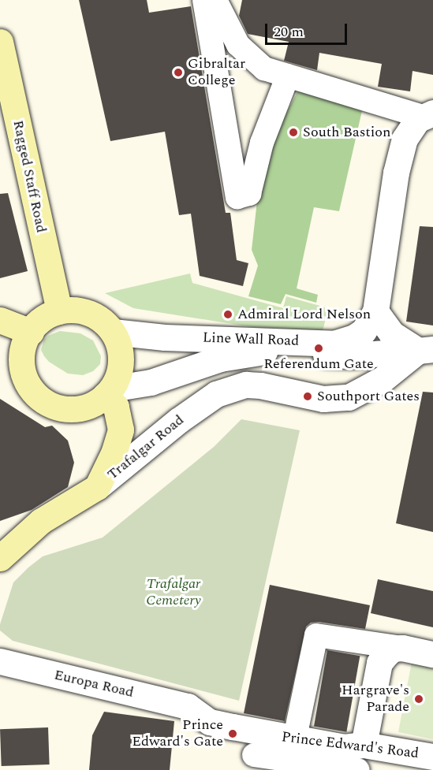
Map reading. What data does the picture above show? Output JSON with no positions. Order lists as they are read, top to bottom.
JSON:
{
  "streets": {
    "main road": ["Ragged Staff Road", "Trafalgar Road"],
    "street": ["Line Wall Road", "Europa Road", "Prince Edward's Road"]
  },
  "crossings": [
    ["Ragged Staff Road", "Line Wall Road"],
    ["Europa Road", "Prince Edward's Road"]
  ],
  "parks": ["Trafalgar Cemetery"],
  "places": [
    "Gibraltar College",
    "South Bastion",
    "Admiral Lord Nelson",
    "Referendum Gate",
    "Southport Gates",
    "Hargrave's Parade",
    "Prince Edward's Gate"
  ],
  "scale_bar": "20 m"
}
